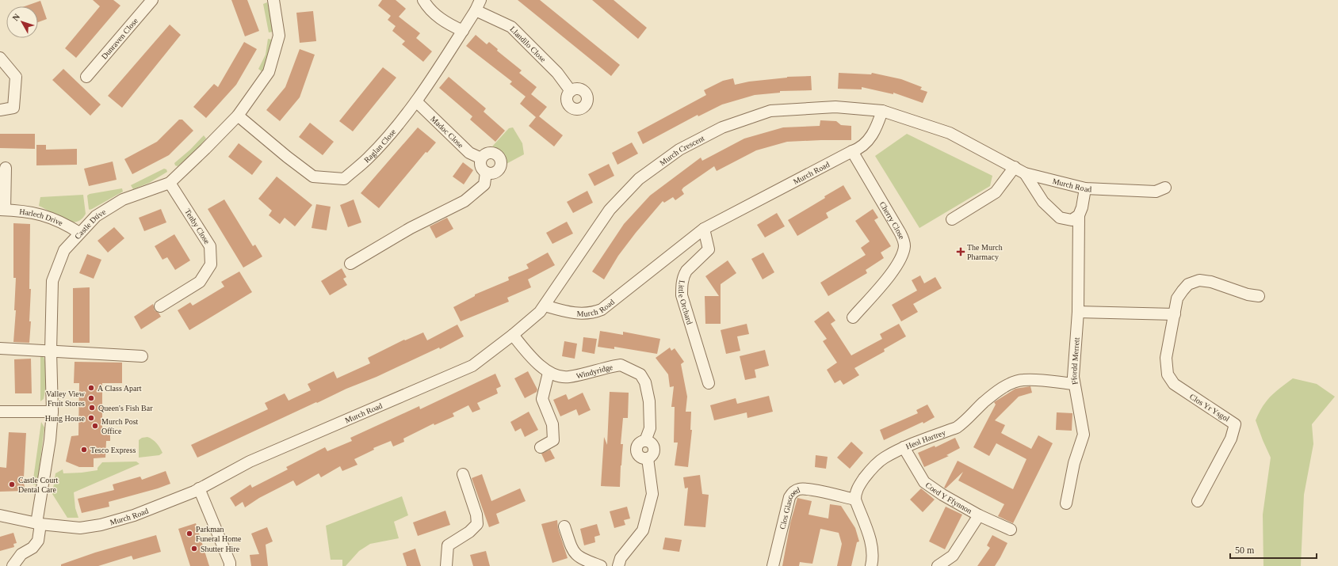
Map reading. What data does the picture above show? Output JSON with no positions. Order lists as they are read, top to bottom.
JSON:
{
  "streets": {
    "street": [
      "Dunraven Close",
      "Llandilo Close",
      "Madoc Close",
      "Raglan Close",
      "Murch Crescent",
      "Murch Road",
      "Harlech Drive",
      "Cherry Close",
      "Castle Drive",
      "Tenby Close",
      "Little Orchard",
      "Ffordd Merrett",
      "Windyridge",
      "Clos Yr Ysgol",
      "Heol Hartrey",
      "Coed Y Ffynnon",
      "Clos Glascoed"
    ]
  },
  "crossings": [
    ["Llandilo Close", "Raglan Close"],
    ["Madoc Close", "Raglan Close"],
    ["Raglan Close", "Castle Drive"],
    ["Murch Crescent", "Murch Road"],
    ["Murch Road", "Cherry Close"],
    ["Murch Road", "Castle Drive"],
    ["Murch Road", "Little Orchard"],
    ["Murch Road", "Ffordd Merrett"],
    ["Harlech Drive", "Castle Drive"],
    ["Castle Drive", "Tenby Close"],
    ["Ffordd Merrett", "Heol Hartrey"],
    ["Heol Hartrey", "Coed Y Ffynnon"],
    ["Heol Hartrey", "Clos Glascoed"]
  ],
  "places": {
    "health": ["The Murch Pharmacy"],
    "other": [
      "A Class Apart",
      "Valley View Fruit Stores",
      "Queen's Fish Bar",
      "Hung House",
      "Murch Post Office",
      "Tesco Express",
      "Castle Court Dental Care",
      "Parkman Funeral Home",
      "Shutter Hire"
    ]
  },
  "scale_bar": "50 m",
  "north": "top left"
}
